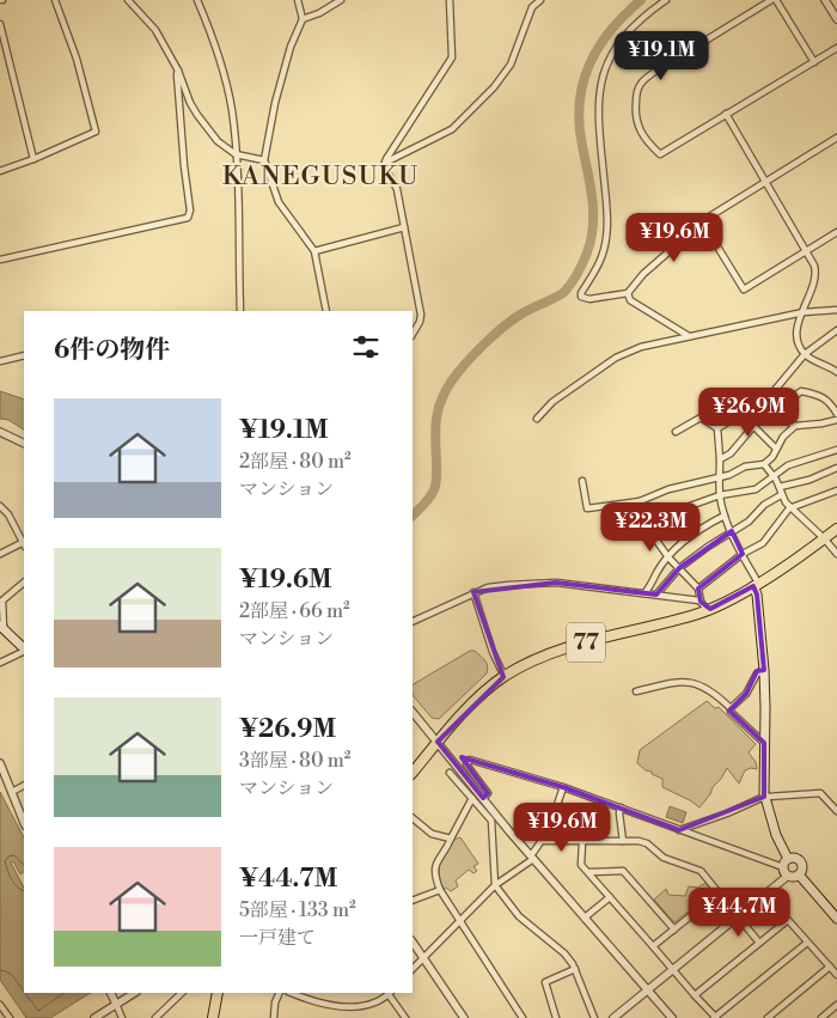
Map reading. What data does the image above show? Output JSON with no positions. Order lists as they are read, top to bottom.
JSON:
{
  "streets": {
    "main road": ["77"]
  },
  "districts": ["KANEGUSUKU"],
  "page": {
    "price": [
      "¥19.1M",
      "¥19.6M",
      "¥26.9M",
      "¥22.3M",
      "¥19.6M",
      "¥44.7M"
    ],
    "heading": "6件の物件",
    "list": [
      {
        "name": "¥19.1M",
        "note": "2部屋 · 80 m² · マンション"
      },
      {
        "name": "¥19.6M",
        "note": "2部屋 · 66 m² · マンション"
      },
      {
        "name": "¥26.9M",
        "note": "3部屋 · 80 m² · マンション"
      },
      {
        "name": "¥44.7M",
        "note": "5部屋 · 133 m² · 一戸建て"
      }
    ]
  }
}
